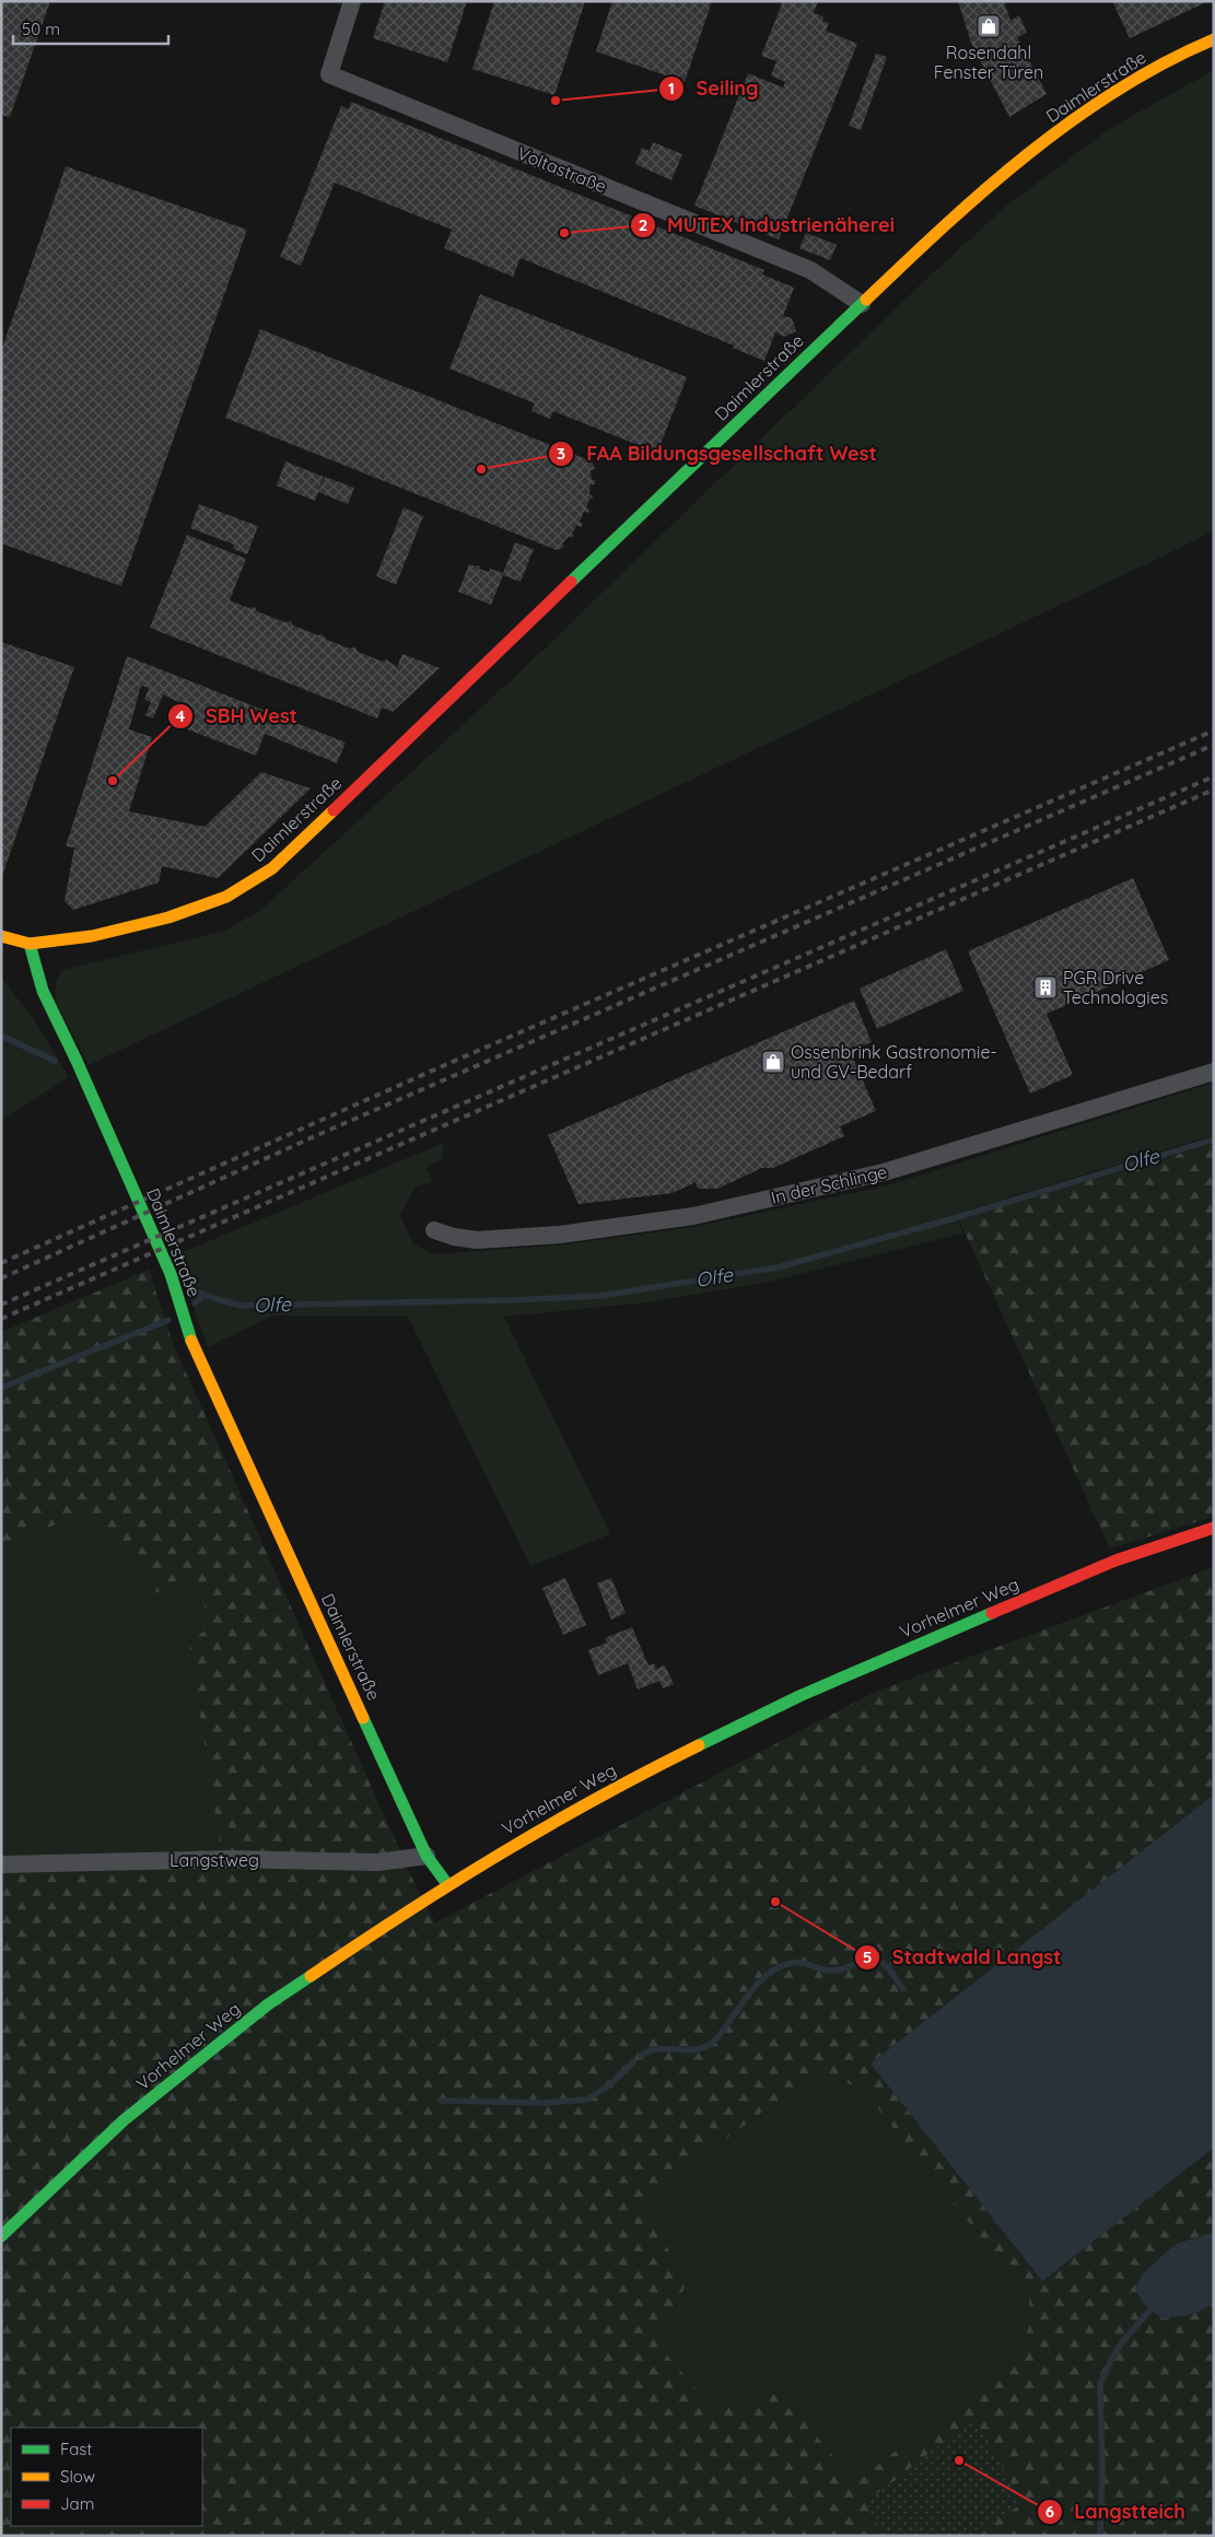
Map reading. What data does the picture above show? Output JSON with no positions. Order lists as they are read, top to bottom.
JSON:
{
  "streets": {
    "street": [
      "Daimlerstraße",
      "Voltastraße",
      "In der Schlinge",
      "Vorhelmer Weg",
      "Langstweg"
    ]
  },
  "crossings": [
    ["Daimlerstraße", "Voltastraße"],
    ["Daimlerstraße", "Vorhelmer Weg"],
    ["Daimlerstraße", "Langstweg"]
  ],
  "water": ["Olfe"],
  "places": {
    "shop": ["Rosendahl Fenster Türen", "Ossenbrink Gastronomie- und GV-Bedarf"],
    "other": [
      "Seiling",
      "MUTEX Industrienäherei",
      "FAA Bildungsgesellschaft West",
      "SBH West",
      "Stadtwald Langst",
      "Langstteich"
    ],
    "building": ["PGR Drive Technologies"]
  },
  "legend": ["Fast", "Slow", "Jam"],
  "scale_bar": "50 m"
}
